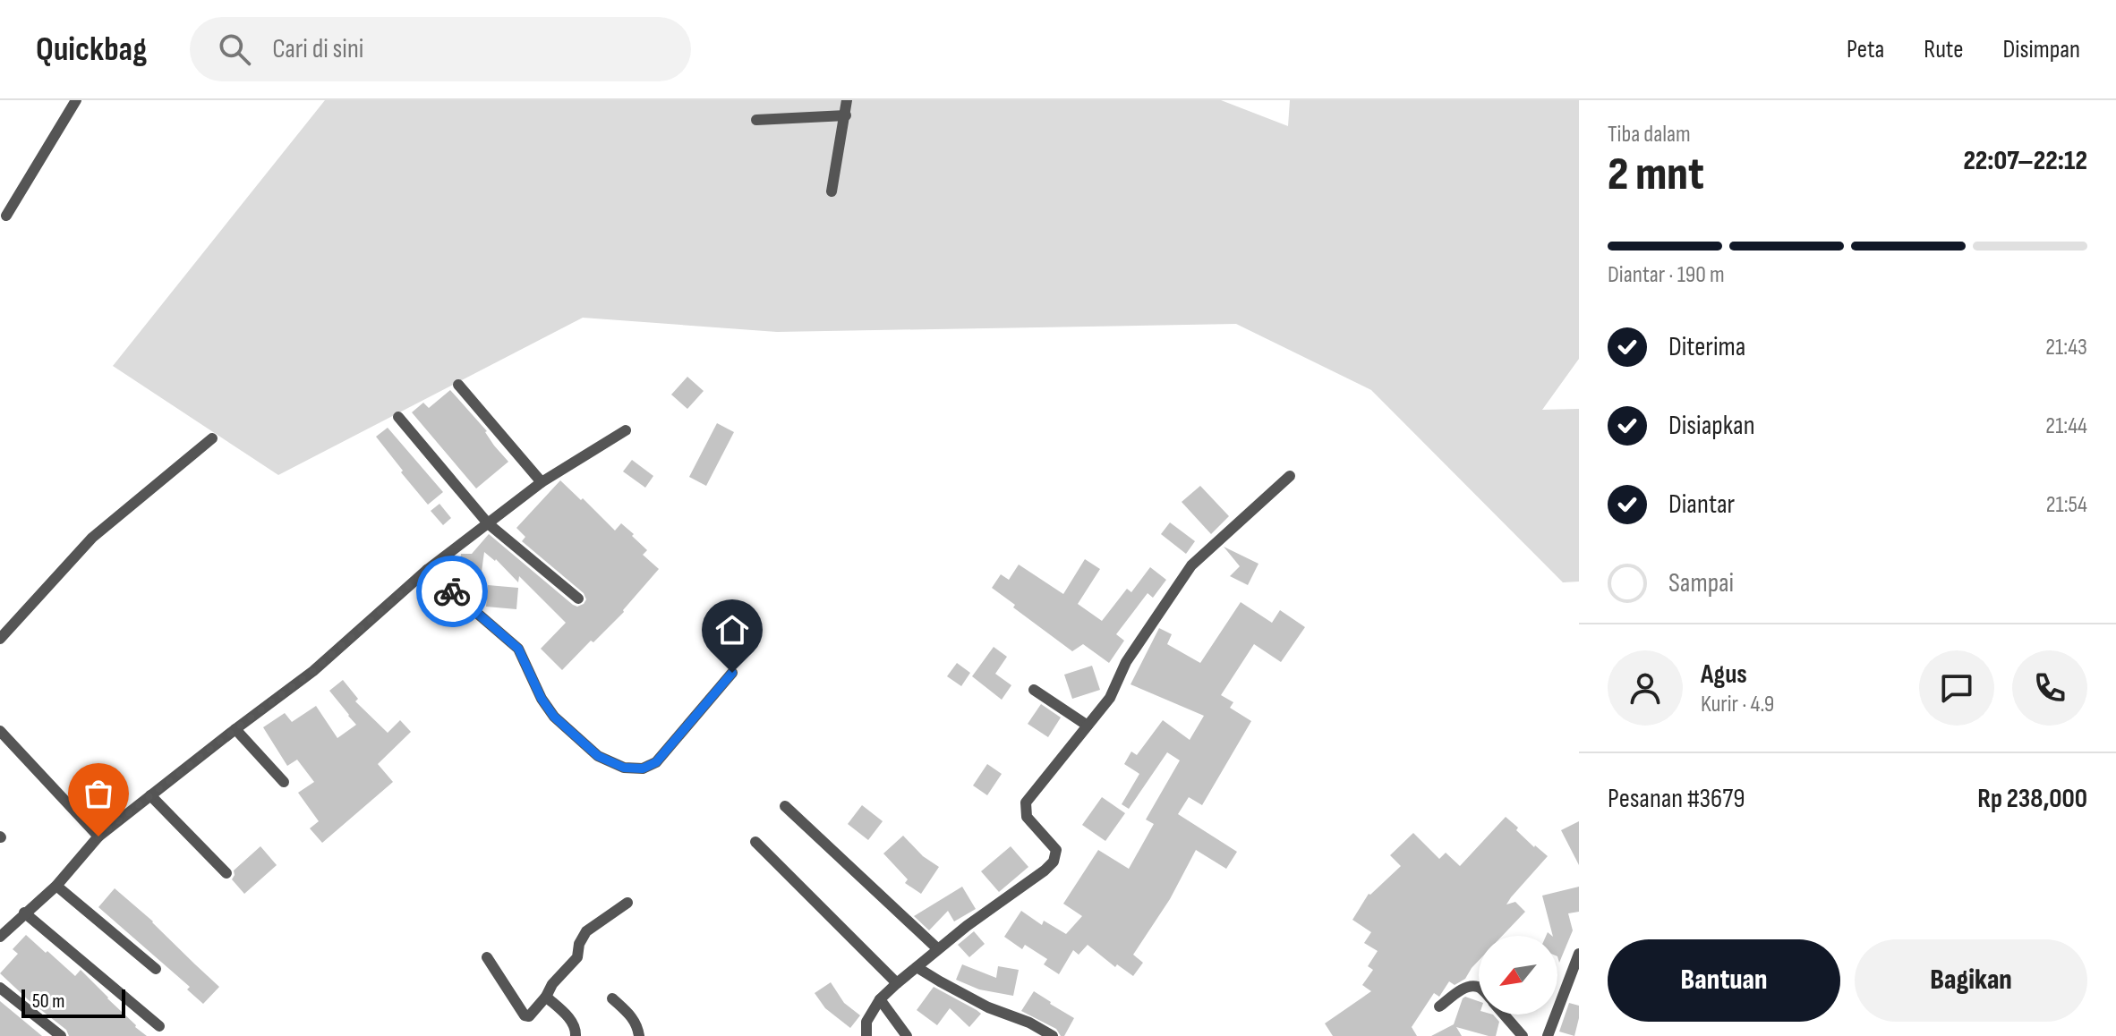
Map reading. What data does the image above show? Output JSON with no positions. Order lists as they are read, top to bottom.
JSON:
{
  "scale_bar": "50 m",
  "north": "bottom left",
  "page": {
    "header": "Quickbag",
    "search": "Cari di sini",
    "nav": ["Peta", "Rute", "Disimpan"],
    "heading": ["2 mnt", "Tiba dalam", "22:07–22:12"],
    "panel": [
      "Agus",
      "Kurir · 4.9",
      "Pesanan #3679",
      "Rp 238,000"
    ],
    "bar": "Diantar · 190 m",
    "list": [
      ["Diterima", "21:43"],
      ["Disiapkan", "21:44"],
      ["Diantar", "21:54"],
      "Sampai"
    ],
    "buttons": ["Bantuan", "Bagikan"],
    "scale": "50 m"
  }
}
